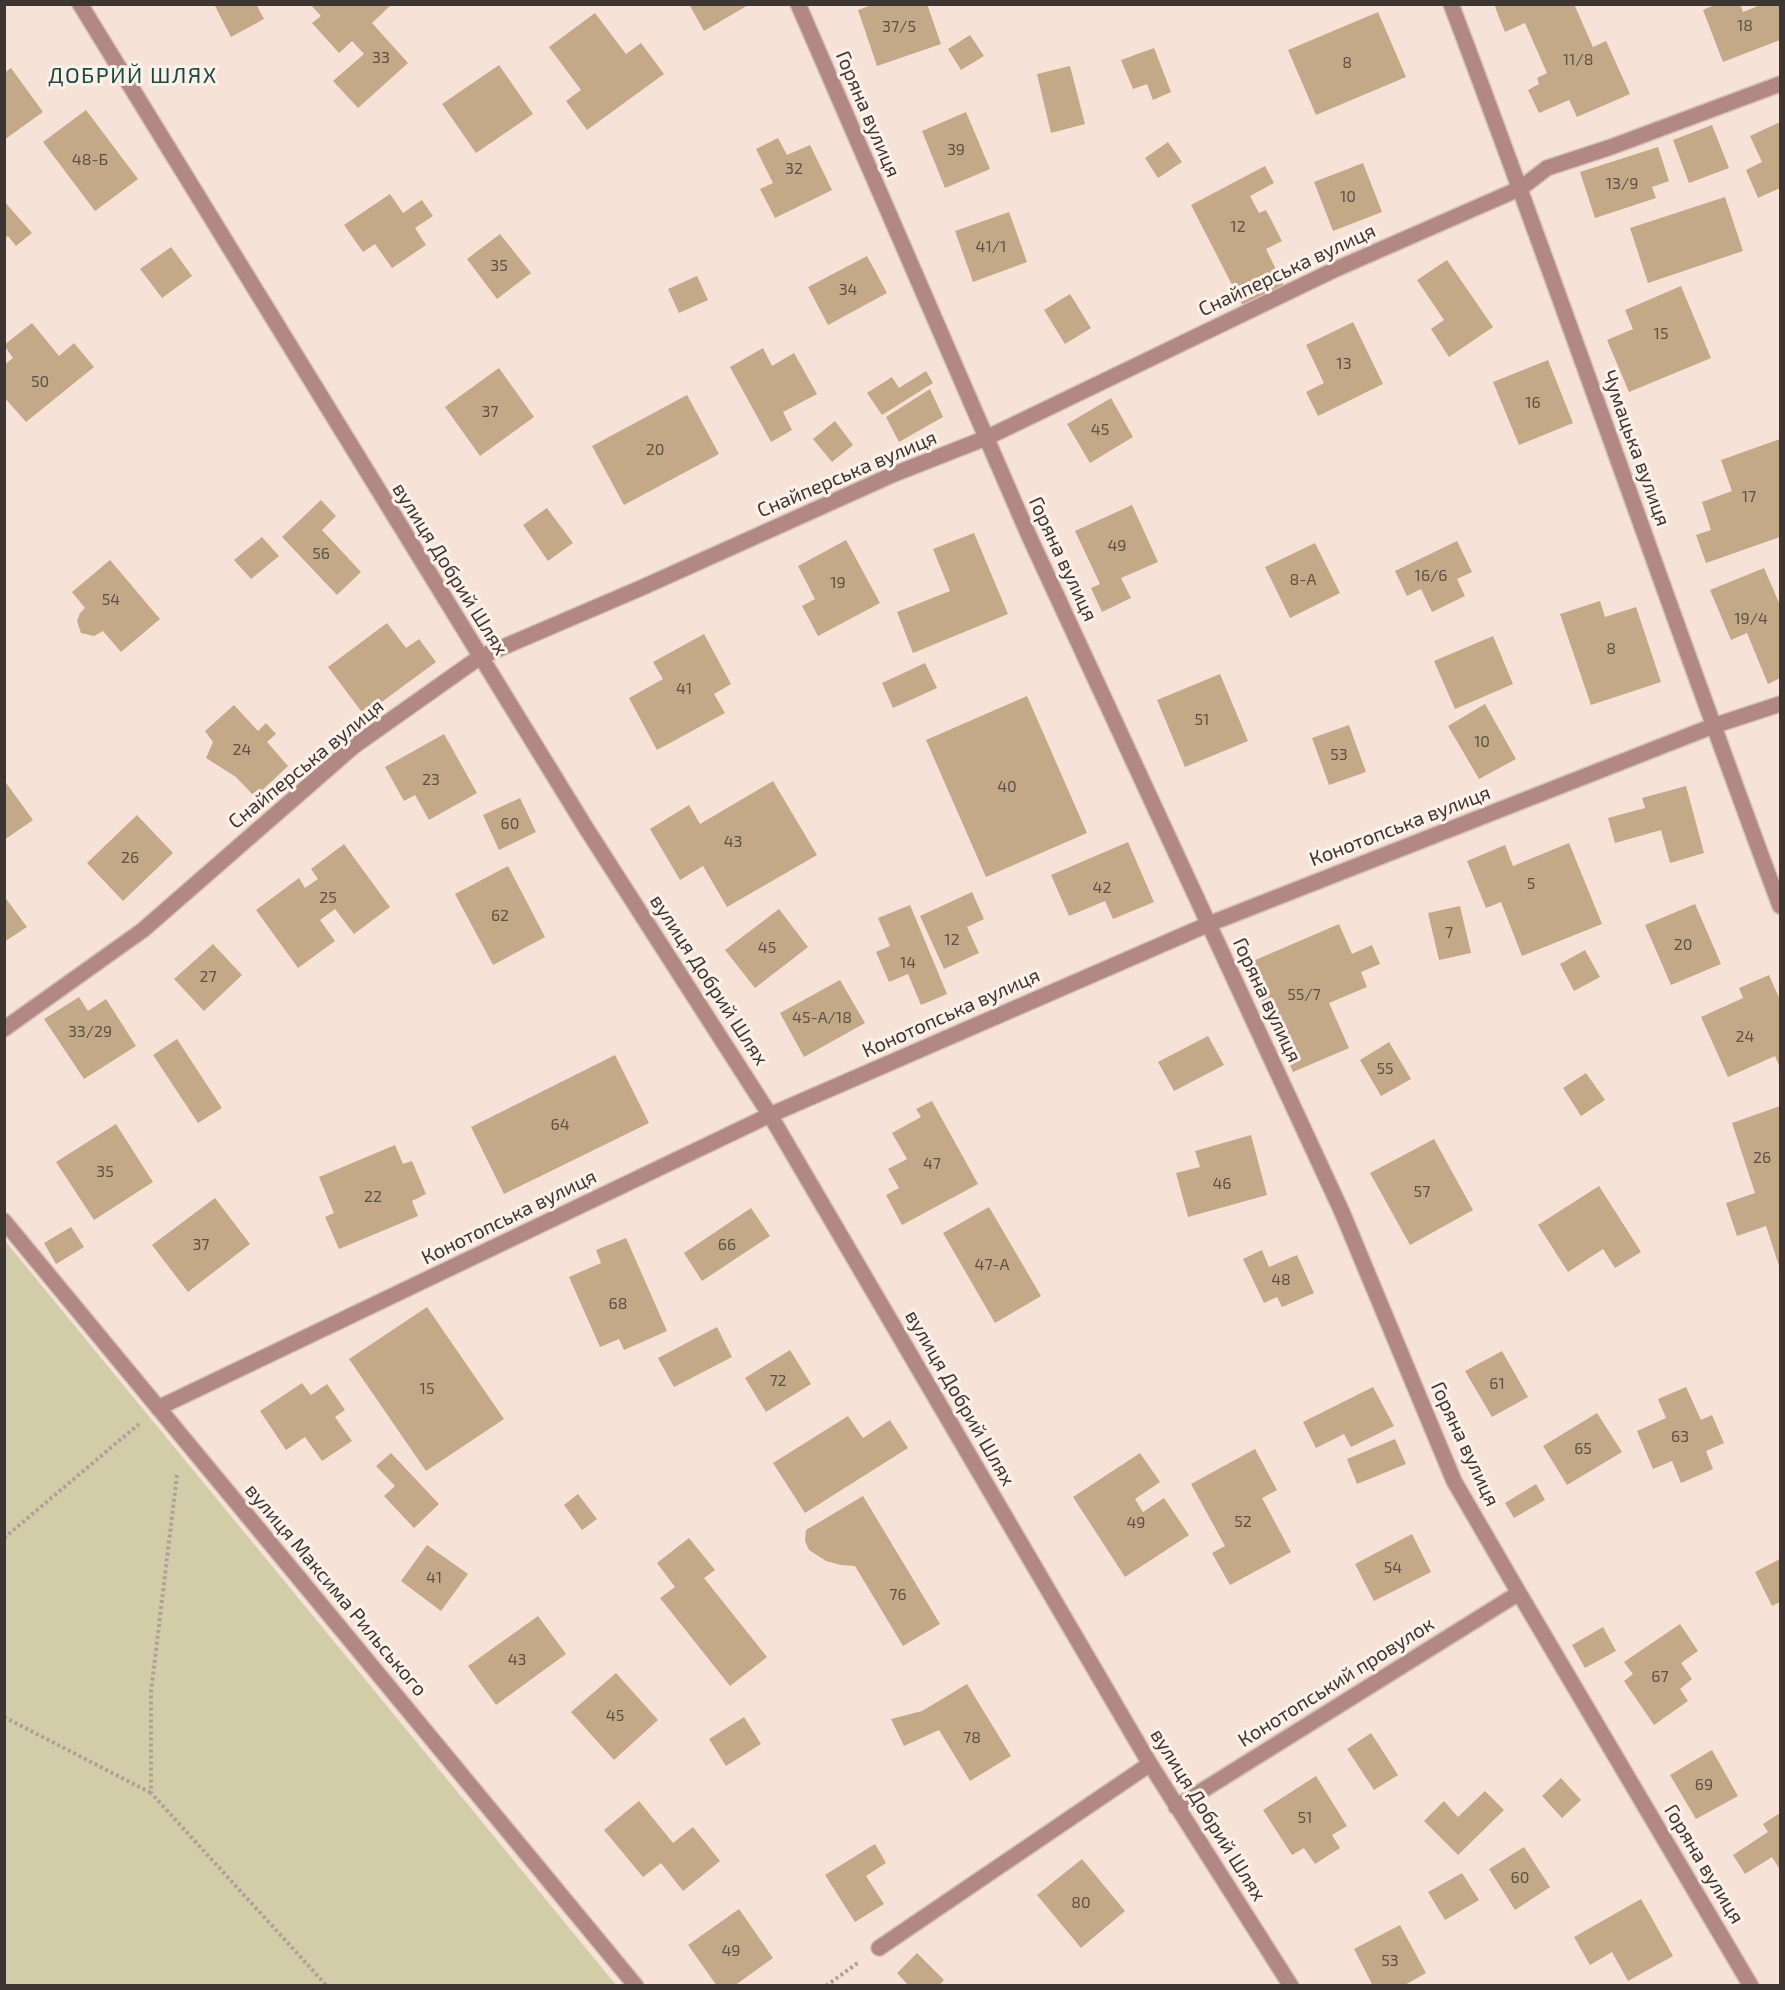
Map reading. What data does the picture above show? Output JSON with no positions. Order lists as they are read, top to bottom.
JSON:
{
  "streets": {
    "street": [
      "Горяна вулиця",
      "Снайперська вулиця",
      "Чумацька вулиця",
      "вулиця Добрий Шлях",
      "Конотопська вулиця",
      "вулиця Максима Рильського",
      "Конотопський провулок"
    ]
  },
  "crossings": [
    ["Горяна вулиця", "Снайперська вулиця"],
    ["Горяна вулиця", "Конотопська вулиця"],
    ["Горяна вулиця", "Конотопський провулок"],
    ["Снайперська вулиця", "Чумацька вулиця"],
    ["Снайперська вулиця", "вулиця Добрий Шлях"],
    ["Чумацька вулиця", "Конотопська вулиця"],
    ["вулиця Добрий Шлях", "Конотопська вулиця"],
    ["вулиця Добрий Шлях", "Конотопський провулок"],
    ["Конотопська вулиця", "вулиця Максима Рильського"]
  ],
  "districts": ["ДОБРИЙ ШЛЯХ"],
  "house_numbers": [
    "18",
    "37/5",
    "33",
    "11/8",
    "8",
    "39",
    "48-Б",
    "32",
    "13/9",
    "10",
    "12",
    "41/1",
    "35",
    "34",
    "15",
    "13",
    "50",
    "16",
    "37",
    "45",
    "20",
    "17",
    "49",
    "56",
    "16/6",
    "8-А",
    "19",
    "54",
    "19/4",
    "8",
    "41",
    "51",
    "10",
    "24",
    "53",
    "23",
    "40",
    "60",
    "43",
    "26",
    "5",
    "42",
    "25",
    "62",
    "7",
    "12",
    "20",
    "45",
    "14",
    "27",
    "55/7",
    "45-А/18",
    "33/29",
    "24",
    "55",
    "64",
    "26",
    "47",
    "35",
    "46",
    "57",
    "22",
    "37",
    "66",
    "47-А",
    "48",
    "68",
    "72",
    "61",
    "15",
    "63",
    "65",
    "52",
    "49",
    "54",
    "41",
    "76",
    "43",
    "67",
    "45",
    "78",
    "69",
    "51",
    "60",
    "80",
    "49",
    "53"
  ]
}
